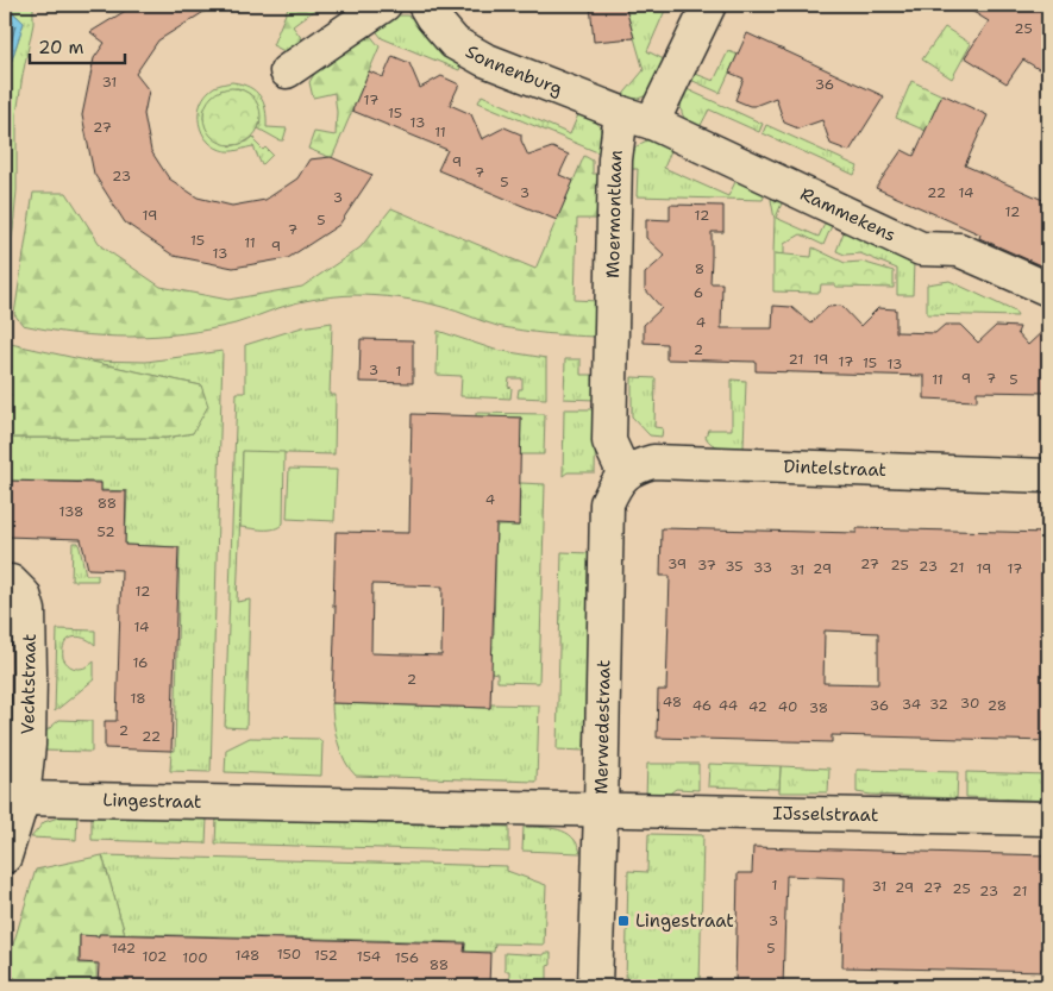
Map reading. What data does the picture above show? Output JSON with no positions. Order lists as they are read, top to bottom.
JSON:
{
  "streets": {
    "street": [
      "Sonnenburg",
      "Moermontlaan",
      "Rammekens",
      "Dintelstraat",
      "Vechtstraat",
      "Merwedestraat",
      "Lingestraat",
      "IJsselstraat"
    ]
  },
  "crossings": [
    ["Sonnenburg", "Moermontlaan"],
    ["Moermontlaan", "Dintelstraat"],
    ["Moermontlaan", "Merwedestraat"],
    ["Dintelstraat", "Merwedestraat"],
    ["Vechtstraat", "Lingestraat"],
    ["Merwedestraat", "Lingestraat"],
    ["Merwedestraat", "IJsselstraat"],
    ["Lingestraat", "IJsselstraat"]
  ],
  "places": {
    "transit": ["Lingestraat"]
  },
  "house_numbers": [
    "25",
    "31",
    "36",
    "17",
    "15",
    "13",
    "27",
    "11",
    "9",
    "7",
    "23",
    "5",
    "3",
    "22",
    "14",
    "3",
    "12",
    "19",
    "12",
    "5",
    "7",
    "15",
    "11",
    "9",
    "13",
    "8",
    "6",
    "4",
    "2",
    "21",
    "19",
    "17",
    "15",
    "13",
    "3",
    "1",
    "9",
    "7",
    "11",
    "5",
    "4",
    "88",
    "138",
    "52",
    "39",
    "27",
    "37",
    "25",
    "35",
    "23",
    "33",
    "21",
    "29",
    "19",
    "17",
    "31",
    "12",
    "14",
    "16",
    "2",
    "18",
    "48",
    "30",
    "34",
    "32",
    "46",
    "44",
    "36",
    "28",
    "42",
    "40",
    "38",
    "2",
    "22",
    "1",
    "31",
    "29",
    "27",
    "25",
    "23",
    "21",
    "3",
    "142",
    "5",
    "150",
    "148",
    "152",
    "102",
    "154",
    "100",
    "156",
    "88"
  ],
  "scale_bar": "20 m"
}
